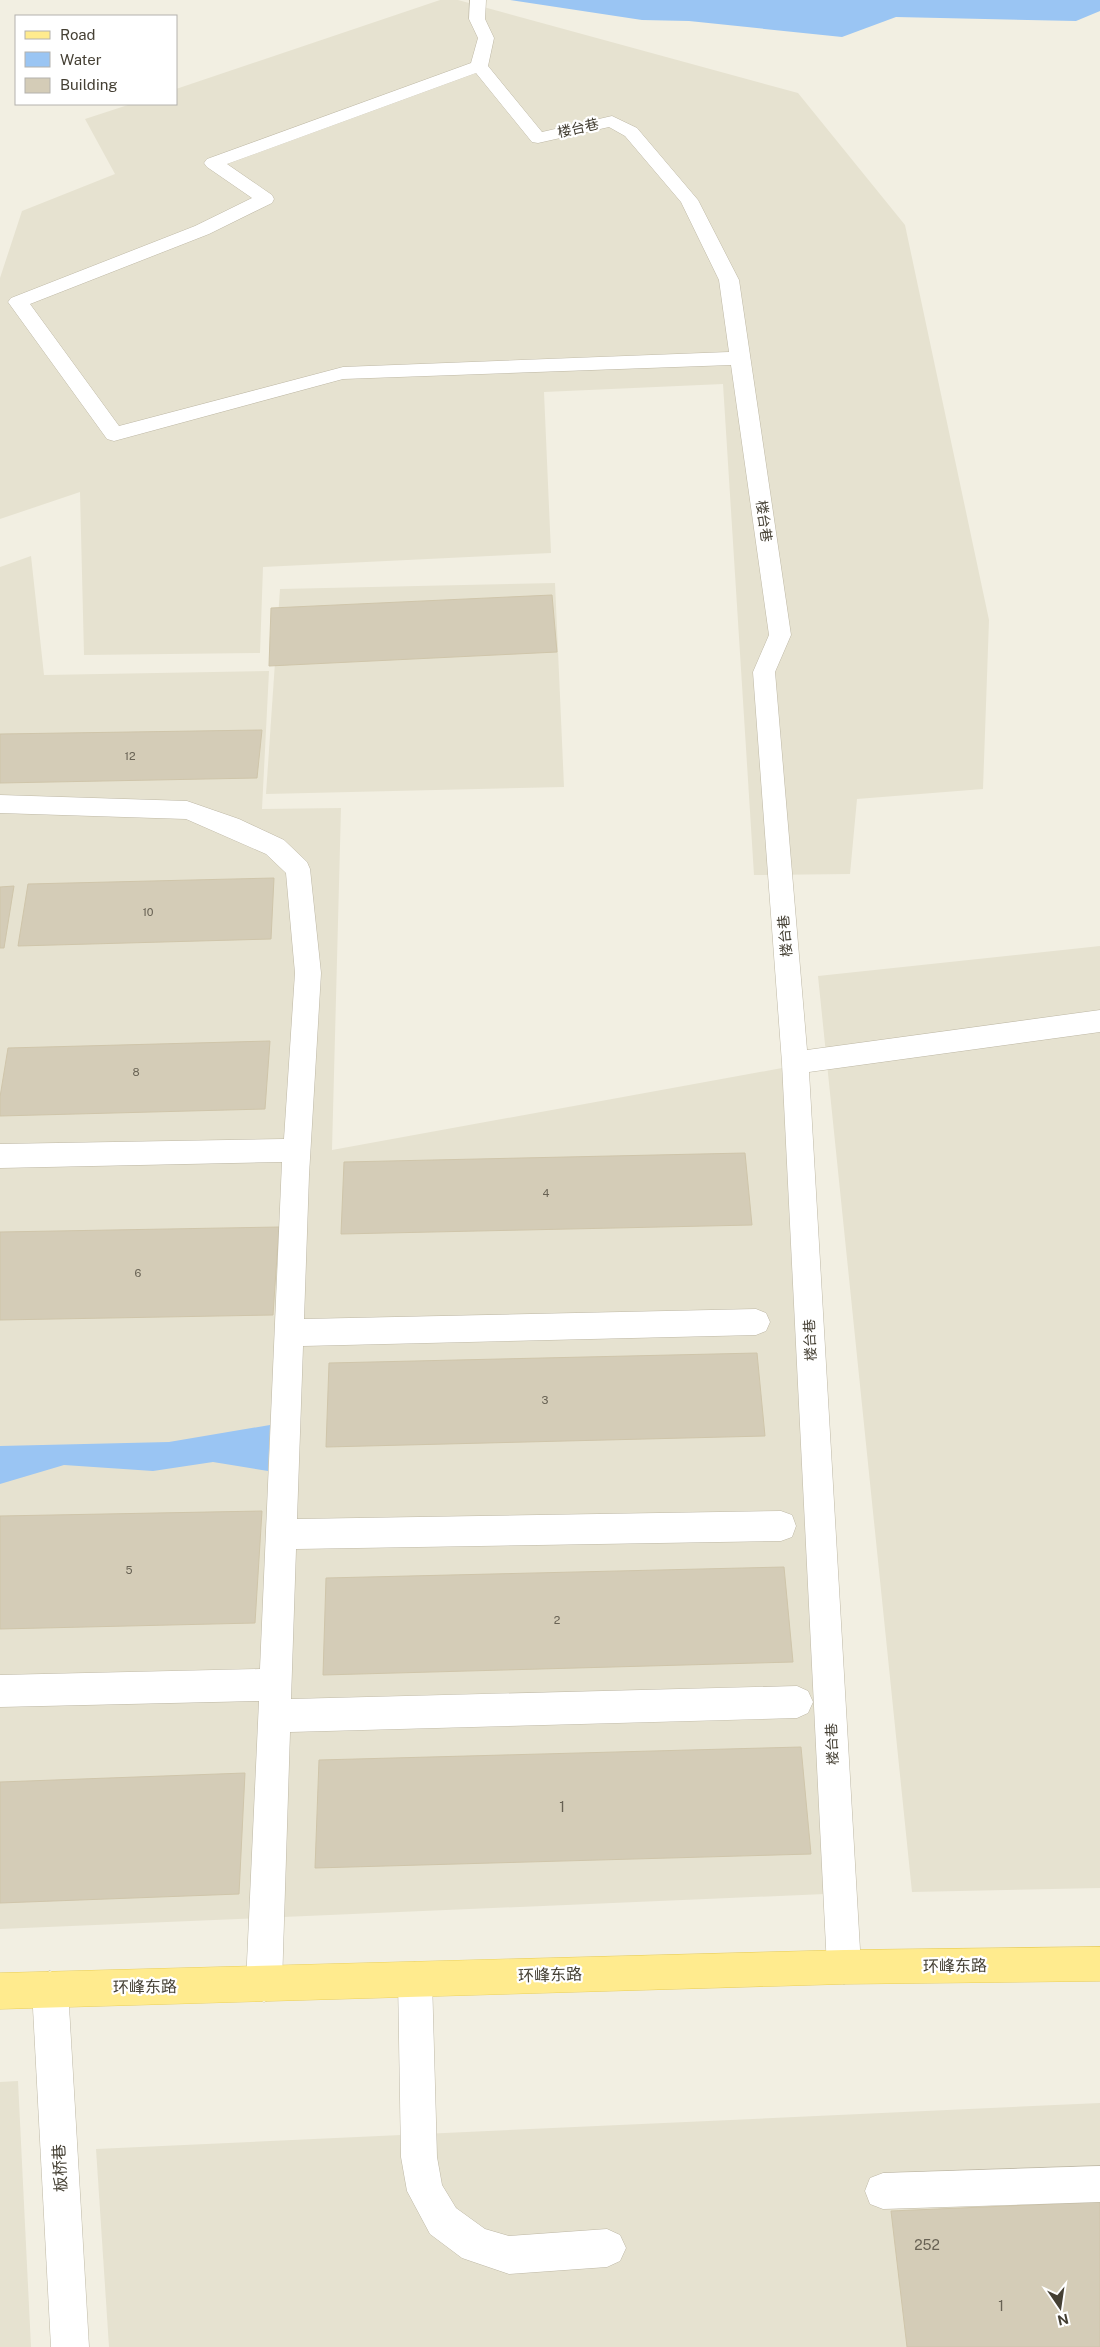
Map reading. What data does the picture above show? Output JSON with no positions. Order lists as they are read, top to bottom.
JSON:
{
  "streets": {
    "main road": ["环峰东路"],
    "street": ["楼台巷", "板桥巷"]
  },
  "crossings": [
    ["楼台巷", "环峰东路"],
    ["环峰东路", "板桥巷"]
  ],
  "house_numbers": [
    "12",
    "10",
    "8",
    "4",
    "6",
    "3",
    "5",
    "2",
    "1",
    "252",
    "1"
  ],
  "legend": ["Road", "Water", "Building"],
  "north": "bottom"
}
